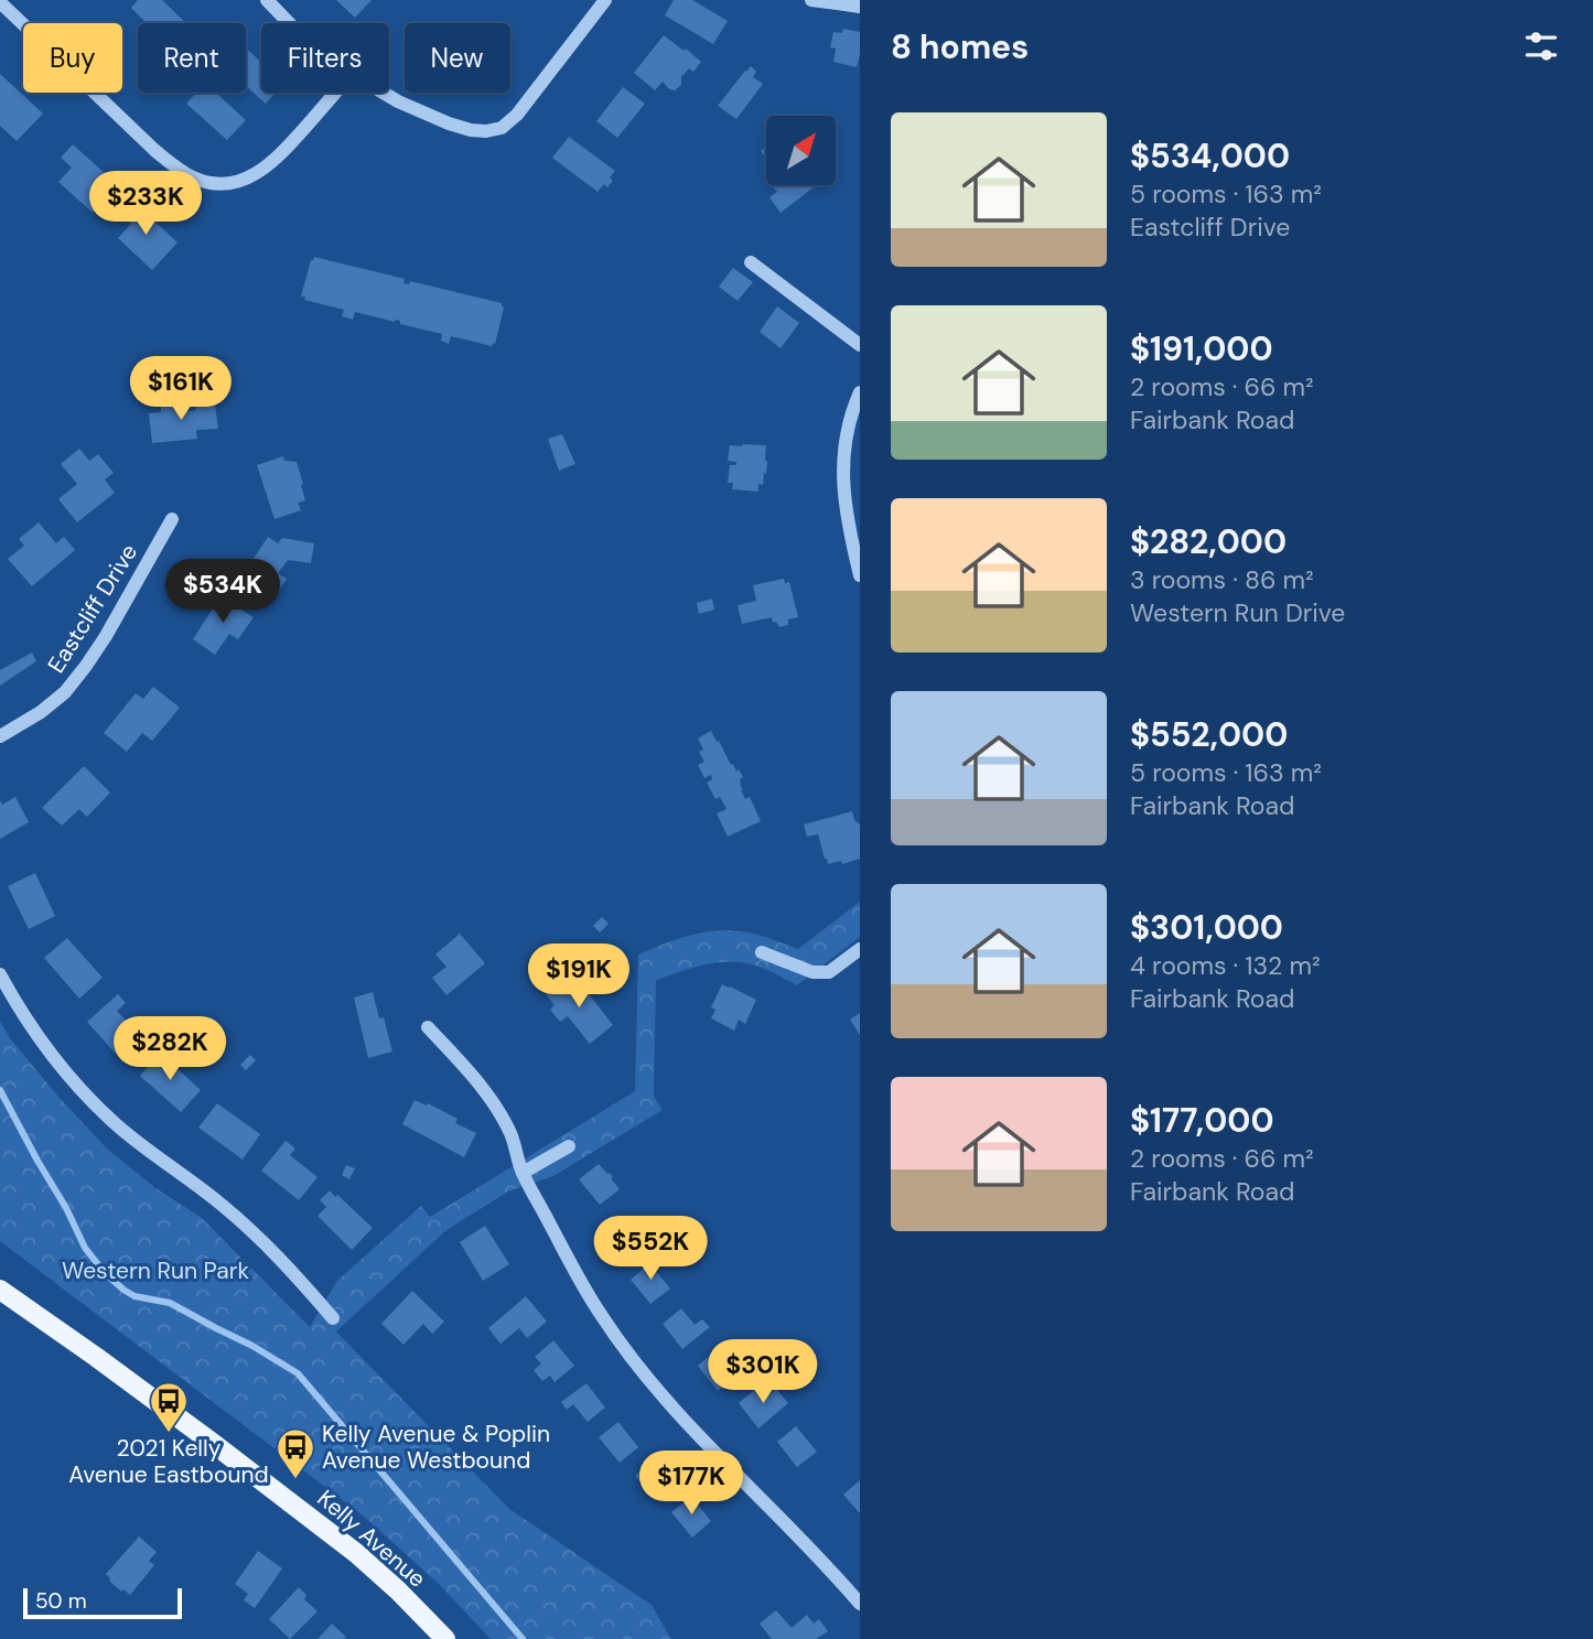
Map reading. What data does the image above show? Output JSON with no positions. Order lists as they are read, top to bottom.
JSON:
{
  "streets": {
    "main road": ["Kelly Avenue"],
    "street": ["Eastcliff Drive"]
  },
  "parks": ["Western Run Park"],
  "places": {
    "bus stop": ["2021 Kelly Avenue Eastbound", "Kelly Avenue & Poplin Avenue Westbound"]
  },
  "scale_bar": "50 m",
  "north": "top right",
  "page": {
    "heading": "8 homes",
    "chip": [
      "Buy",
      "Rent",
      "Filters",
      "New"
    ],
    "list": [
      {
        "name": "$534,000",
        "note": "5 rooms · 163 m² · Eastcliff Drive"
      },
      {
        "name": "$191,000",
        "note": "2 rooms · 66 m² · Fairbank Road"
      },
      {
        "name": "$282,000",
        "note": "3 rooms · 86 m² · Western Run Drive"
      },
      {
        "name": "$552,000",
        "note": "5 rooms · 163 m² · Fairbank Road"
      },
      {
        "name": "$301,000",
        "note": "4 rooms · 132 m² · Fairbank Road"
      },
      {
        "name": "$177,000",
        "note": "2 rooms · 66 m² · Fairbank Road"
      }
    ],
    "price": [
      "$233K",
      "$161K",
      "$534K",
      "$191K",
      "$282K",
      "$552K",
      "$301K",
      "$177K"
    ],
    "scale": "50 m"
  }
}
